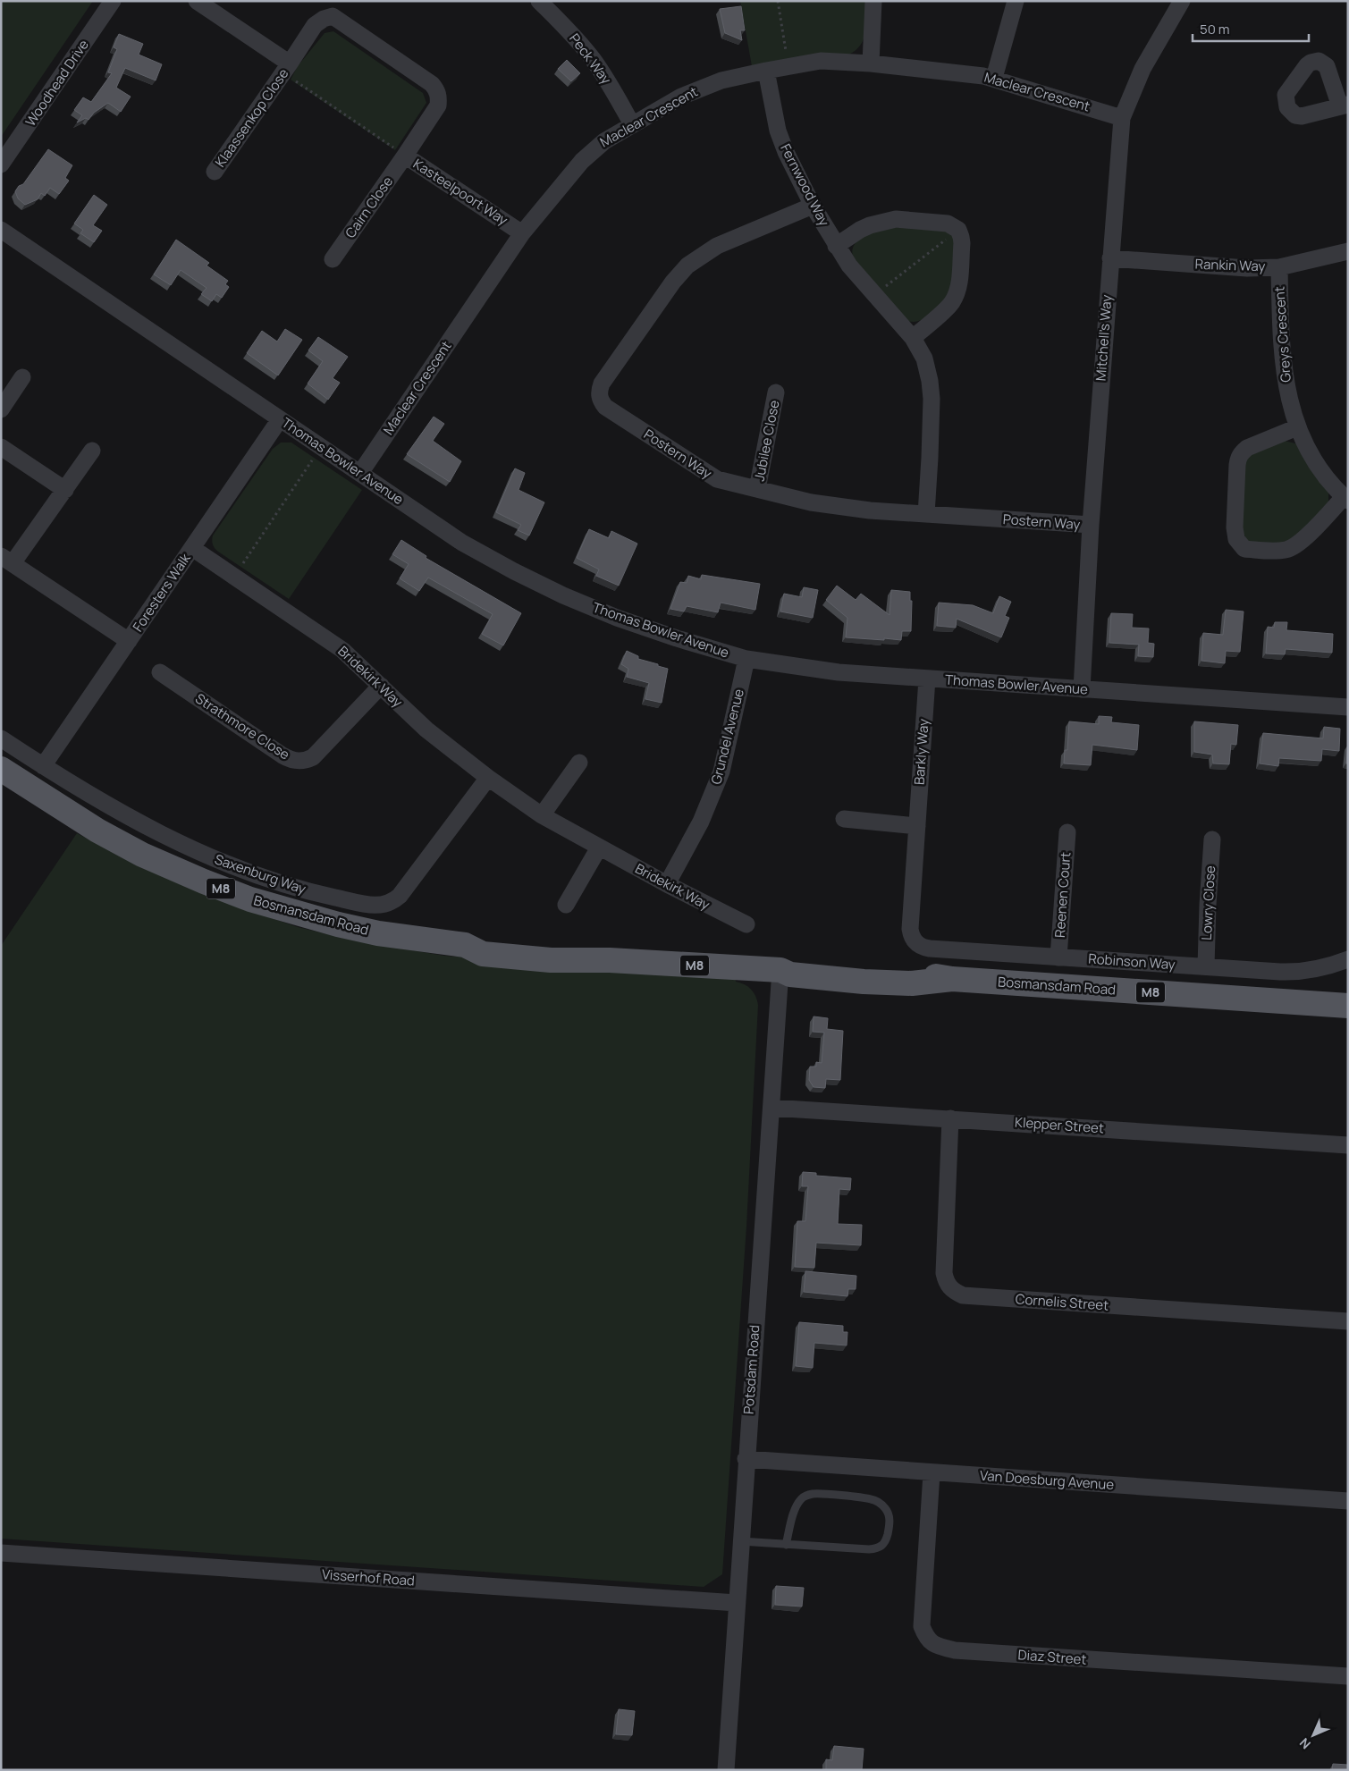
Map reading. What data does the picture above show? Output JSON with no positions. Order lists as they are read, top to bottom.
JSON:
{
  "streets": {
    "main road": ["M8", "Bosmansdam Road"],
    "street": [
      "Peck Way",
      "Woodhead Drive",
      "Maclear Crescent",
      "Klaassenkop Close",
      "Fernwood Way",
      "Kasteelpoort Way",
      "Cairn Close",
      "Rankin Way",
      "Greys Crescent",
      "Mitchell's Way",
      "Jubilee Close",
      "Postern Way",
      "Thomas Bowler Avenue",
      "Foresters Walk",
      "Bridekirk Way",
      "Strathmore Close",
      "Grundel Avenue",
      "Barkly Way",
      "Saxenburg Way",
      "Reenen Court",
      "Lowry Close",
      "Robinson Way",
      "Klepper Street",
      "Cornelis Street",
      "Potsdam Road",
      "Van Doesburg Avenue",
      "Visserhof Road",
      "Diaz Street"
    ]
  },
  "crossings": [
    ["Peck Way", "Maclear Crescent"],
    ["Maclear Crescent", "Fernwood Way"],
    ["Maclear Crescent", "Kasteelpoort Way"],
    ["Maclear Crescent", "Mitchell's Way"],
    ["Maclear Crescent", "Thomas Bowler Avenue"],
    ["Klaassenkop Close", "Kasteelpoort Way"],
    ["Fernwood Way", "Postern Way"],
    ["Kasteelpoort Way", "Cairn Close"],
    ["Rankin Way", "Greys Crescent"],
    ["Rankin Way", "Mitchell's Way"],
    ["Mitchell's Way", "Postern Way"],
    ["Mitchell's Way", "Thomas Bowler Avenue"],
    ["Jubilee Close", "Postern Way"],
    ["Thomas Bowler Avenue", "Foresters Walk"],
    ["Thomas Bowler Avenue", "Grundel Avenue"],
    ["Thomas Bowler Avenue", "Barkly Way"],
    ["Foresters Walk", "Bridekirk Way"],
    ["Foresters Walk", "Saxenburg Way"],
    ["Bridekirk Way", "Strathmore Close"],
    ["Bridekirk Way", "Grundel Avenue"],
    ["Bridekirk Way", "Saxenburg Way"],
    ["Barkly Way", "Robinson Way"],
    ["Reenen Court", "Robinson Way"],
    ["Lowry Close", "Robinson Way"],
    ["Bosmansdam Road", "Potsdam Road"],
    ["Klepper Street", "Cornelis Street"],
    ["Klepper Street", "Potsdam Road"],
    ["Potsdam Road", "Van Doesburg Avenue"],
    ["Potsdam Road", "Visserhof Road"],
    ["Van Doesburg Avenue", "Diaz Street"]
  ],
  "scale_bar": "50 m",
  "north": "bottom left"
}
